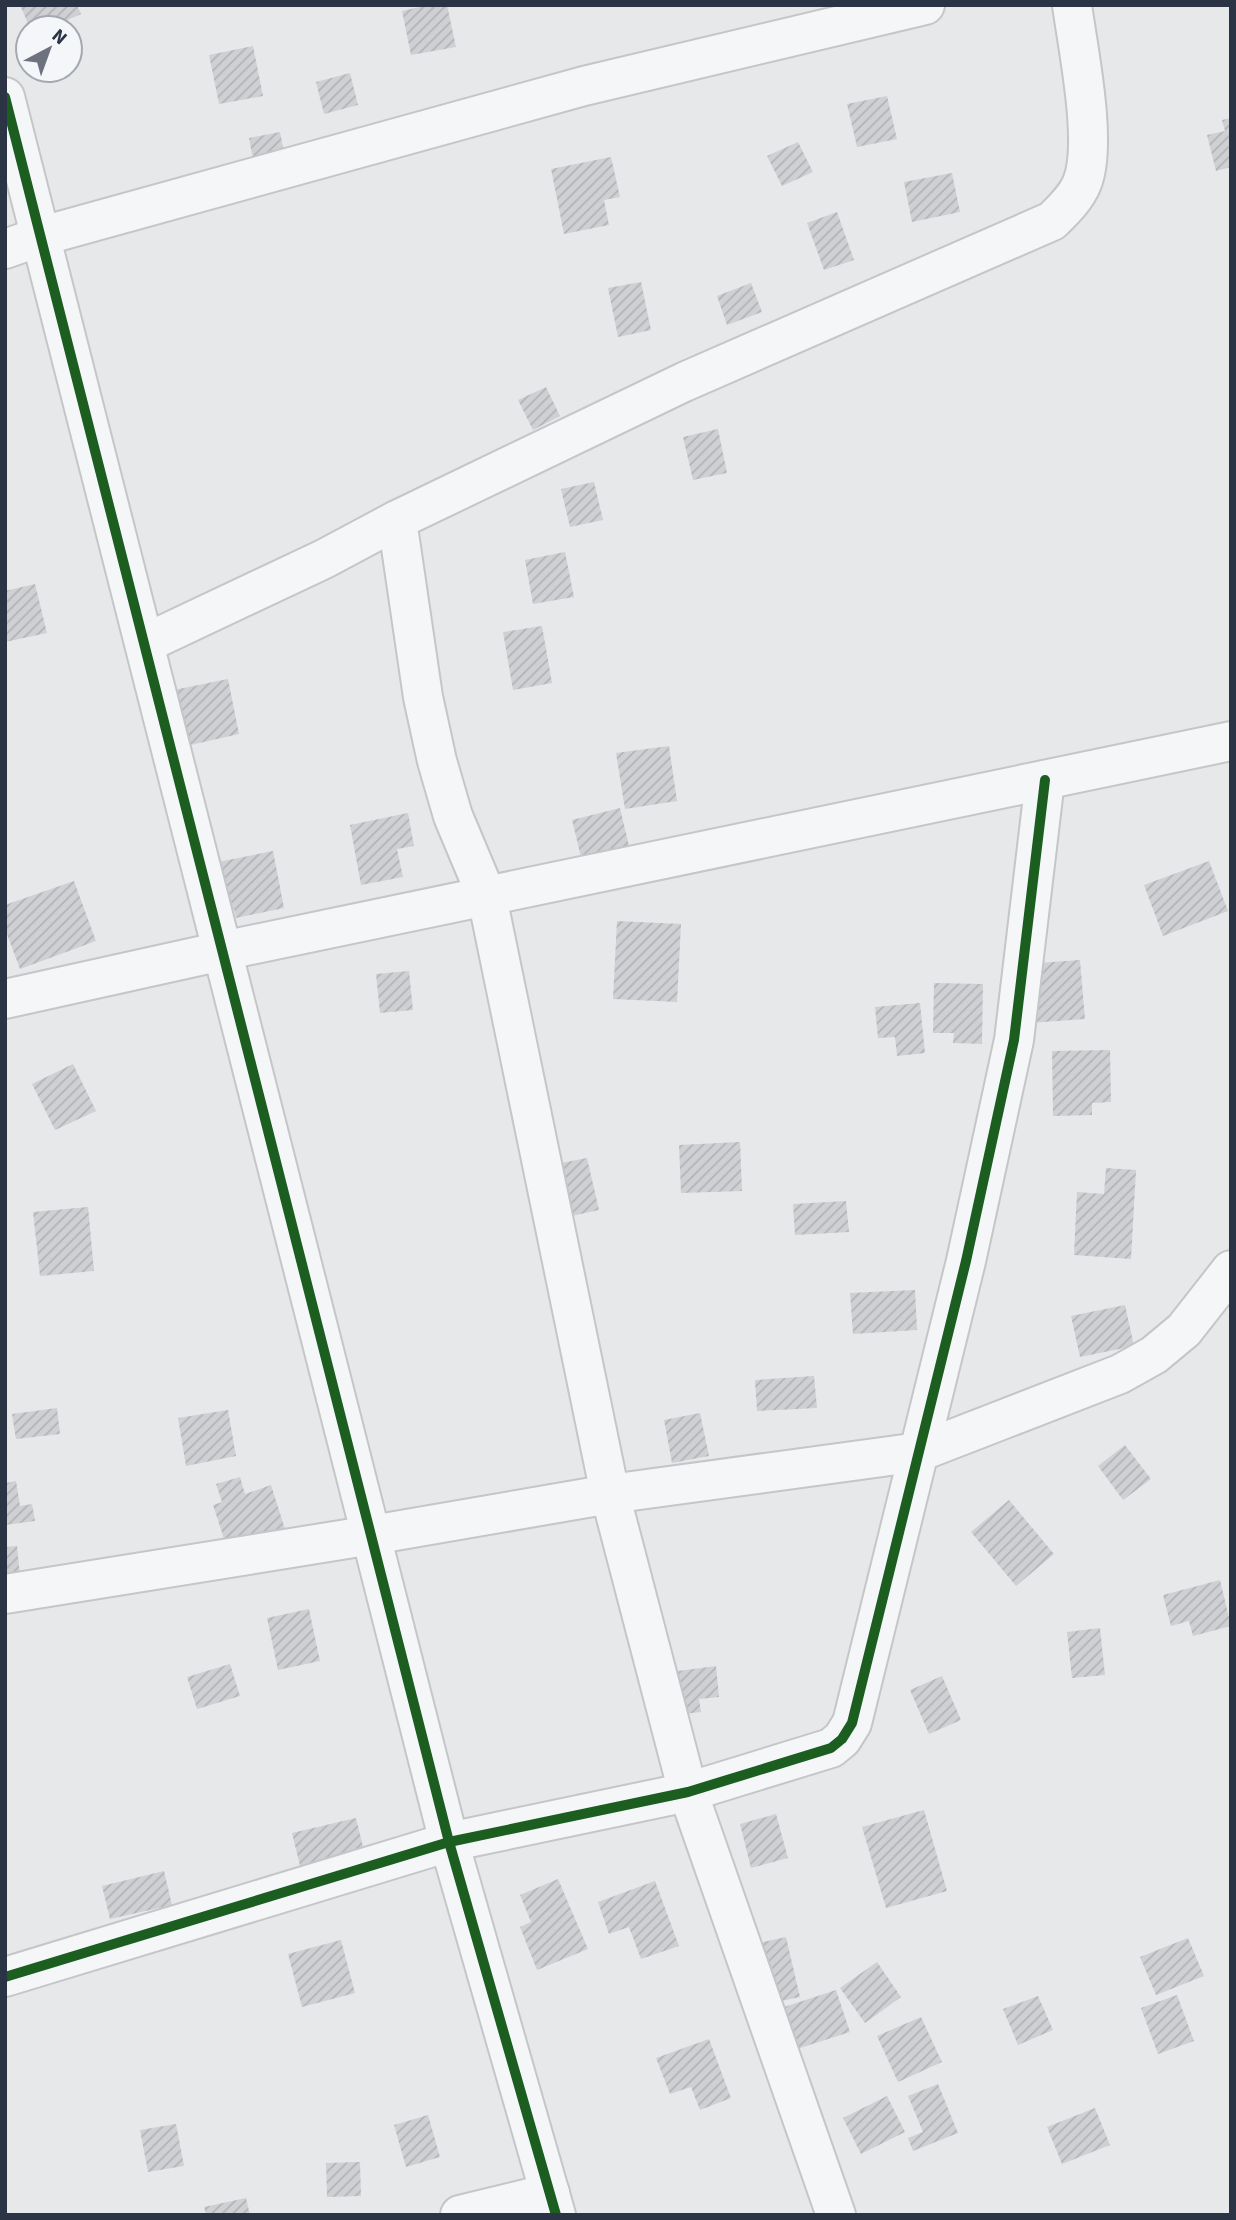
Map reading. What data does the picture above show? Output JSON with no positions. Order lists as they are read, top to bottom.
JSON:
{
  "north": "top right"
}
